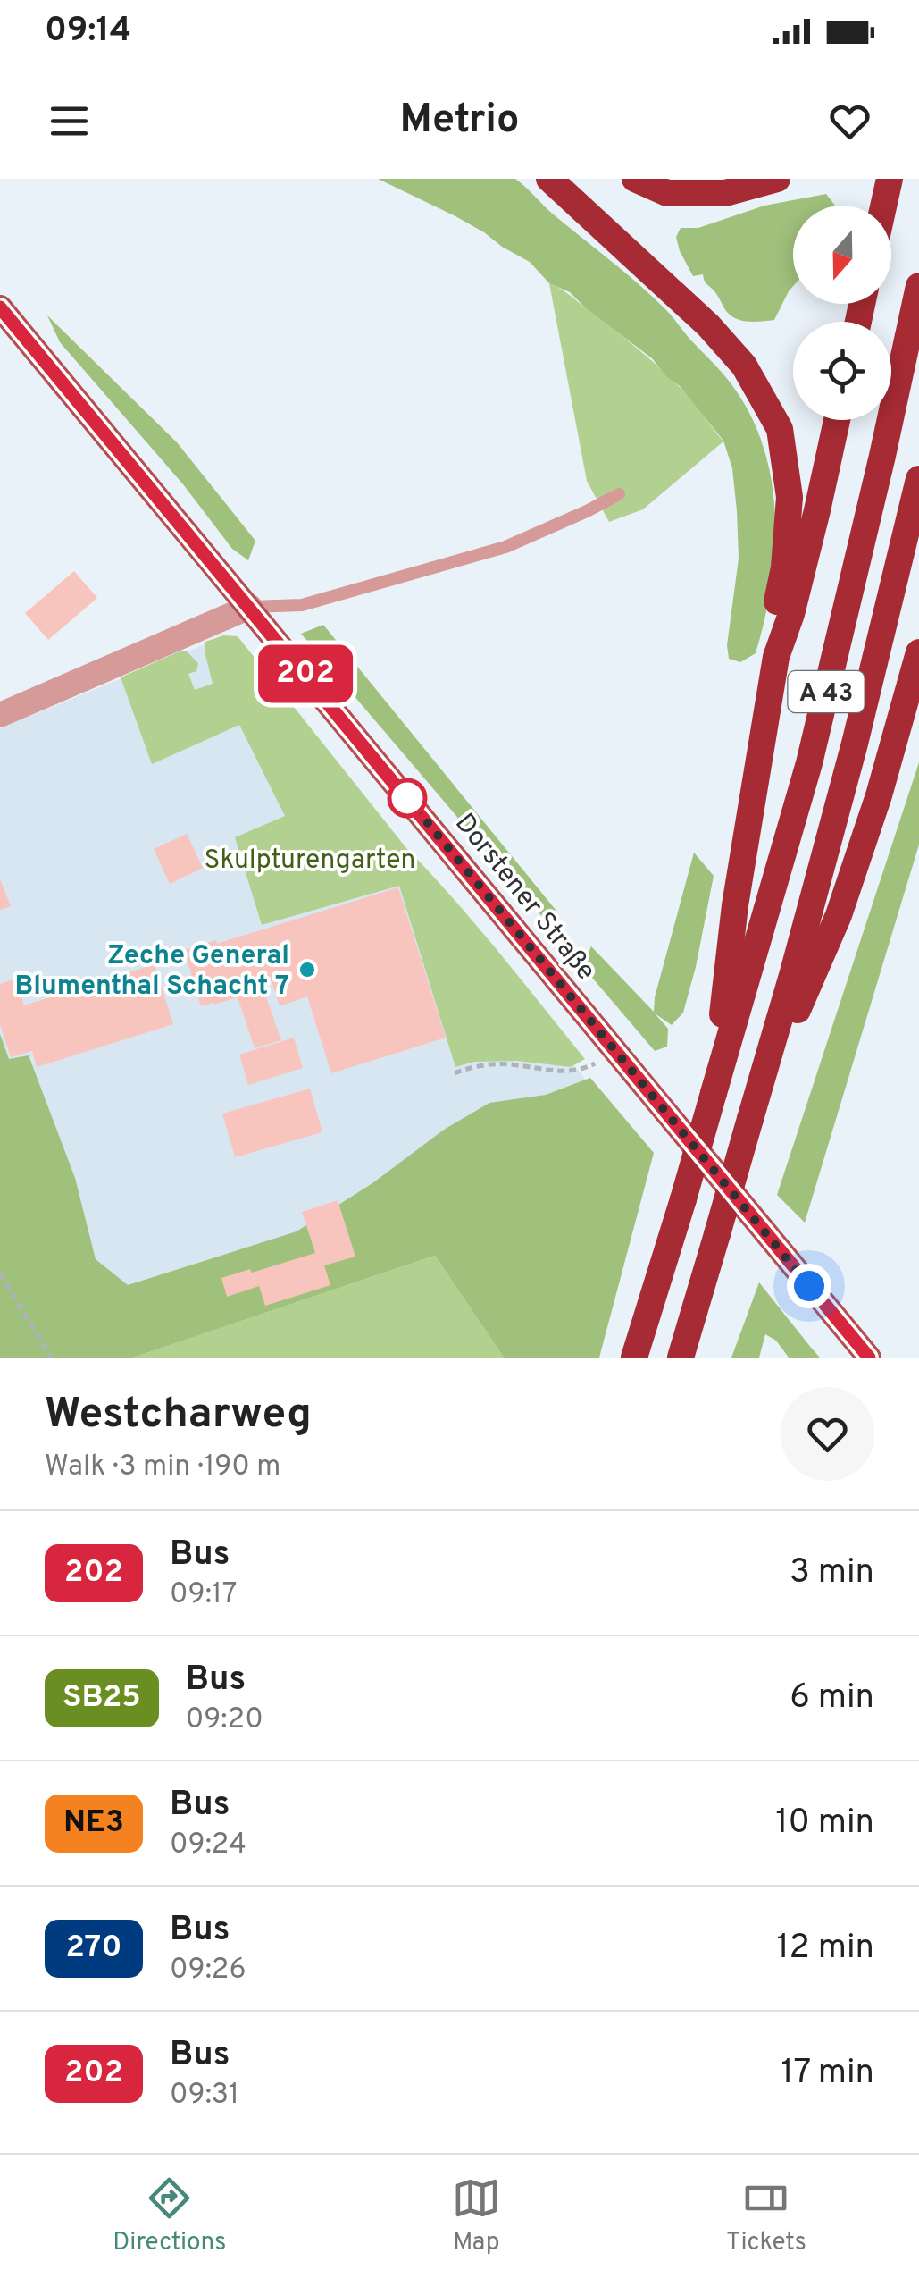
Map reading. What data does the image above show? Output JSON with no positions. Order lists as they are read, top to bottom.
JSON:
{
  "streets": {
    "highway": ["A 43"],
    "main road": ["Dorstener Straße"]
  },
  "parks": ["Skulpturengarten"],
  "places": ["Zeche General Blumenthal Schacht 7"],
  "lines": ["bus line 202"],
  "north": "bottom",
  "page": {
    "status": "09:14",
    "header": "Metrio",
    "on_map": "202",
    "heading": ["Westcharweg", "Walk · 3 min · 190 m"],
    "list": [
      {
        "mark": "202",
        "name": "Bus",
        "note": "09:17",
        "value": "3 min"
      },
      {
        "mark": "SB25",
        "name": "Bus",
        "note": "09:20",
        "value": "6 min"
      },
      {
        "mark": "NE3",
        "name": "Bus",
        "note": "09:24",
        "value": "10 min"
      },
      {
        "mark": "270",
        "name": "Bus",
        "note": "09:26",
        "value": "12 min"
      },
      {
        "mark": "202",
        "name": "Bus",
        "note": "09:31",
        "value": "17 min"
      }
    ],
    "tabs": ["Directions", "Map", "Tickets"]
  }
}
